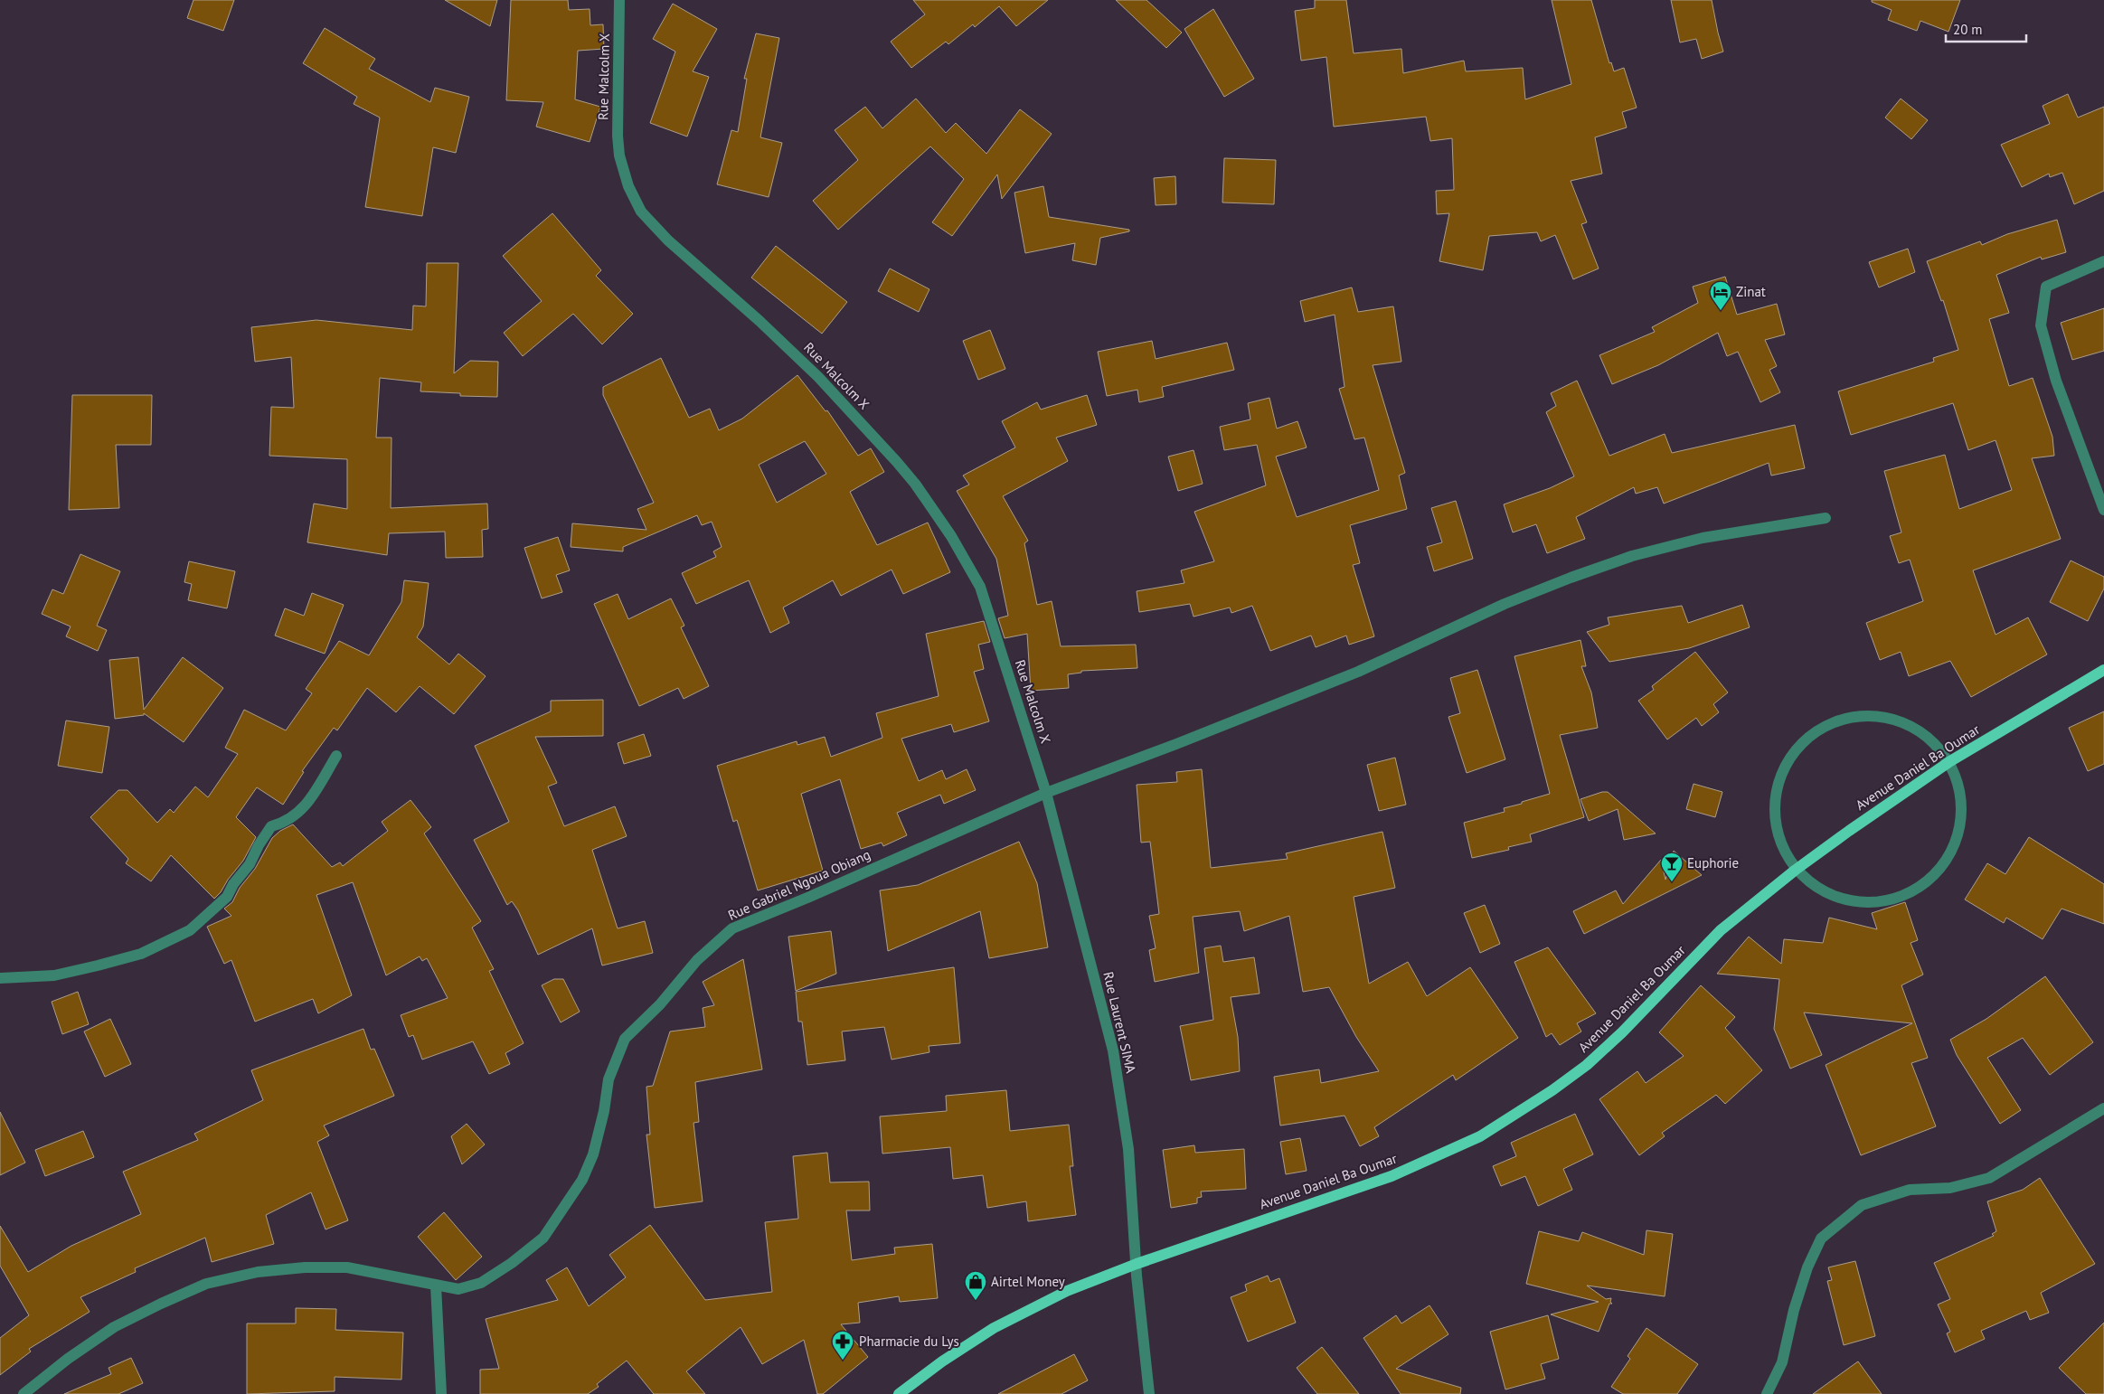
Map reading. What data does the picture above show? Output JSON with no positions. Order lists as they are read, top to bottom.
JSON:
{
  "streets": {
    "main road": ["Avenue Daniel Ba Oumar"],
    "street": ["Rue Malcolm X", "Rue Gabriel Ngoua Obiang", "Rue Laurent SIMA"]
  },
  "crossings": [
    ["Rue Malcolm X", "Rue Gabriel Ngoua Obiang"],
    ["Rue Malcolm X", "Rue Laurent SIMA"],
    ["Avenue Daniel Ba Oumar", "Rue Laurent SIMA"],
    ["Rue Gabriel Ngoua Obiang", "Rue Laurent SIMA"]
  ],
  "places": {
    "hotel": ["Zinat"],
    "bar": ["Euphorie"],
    "shop": ["Airtel Money"],
    "pharmacy": ["Pharmacie du Lys"]
  },
  "scale_bar": "20 m"
}
